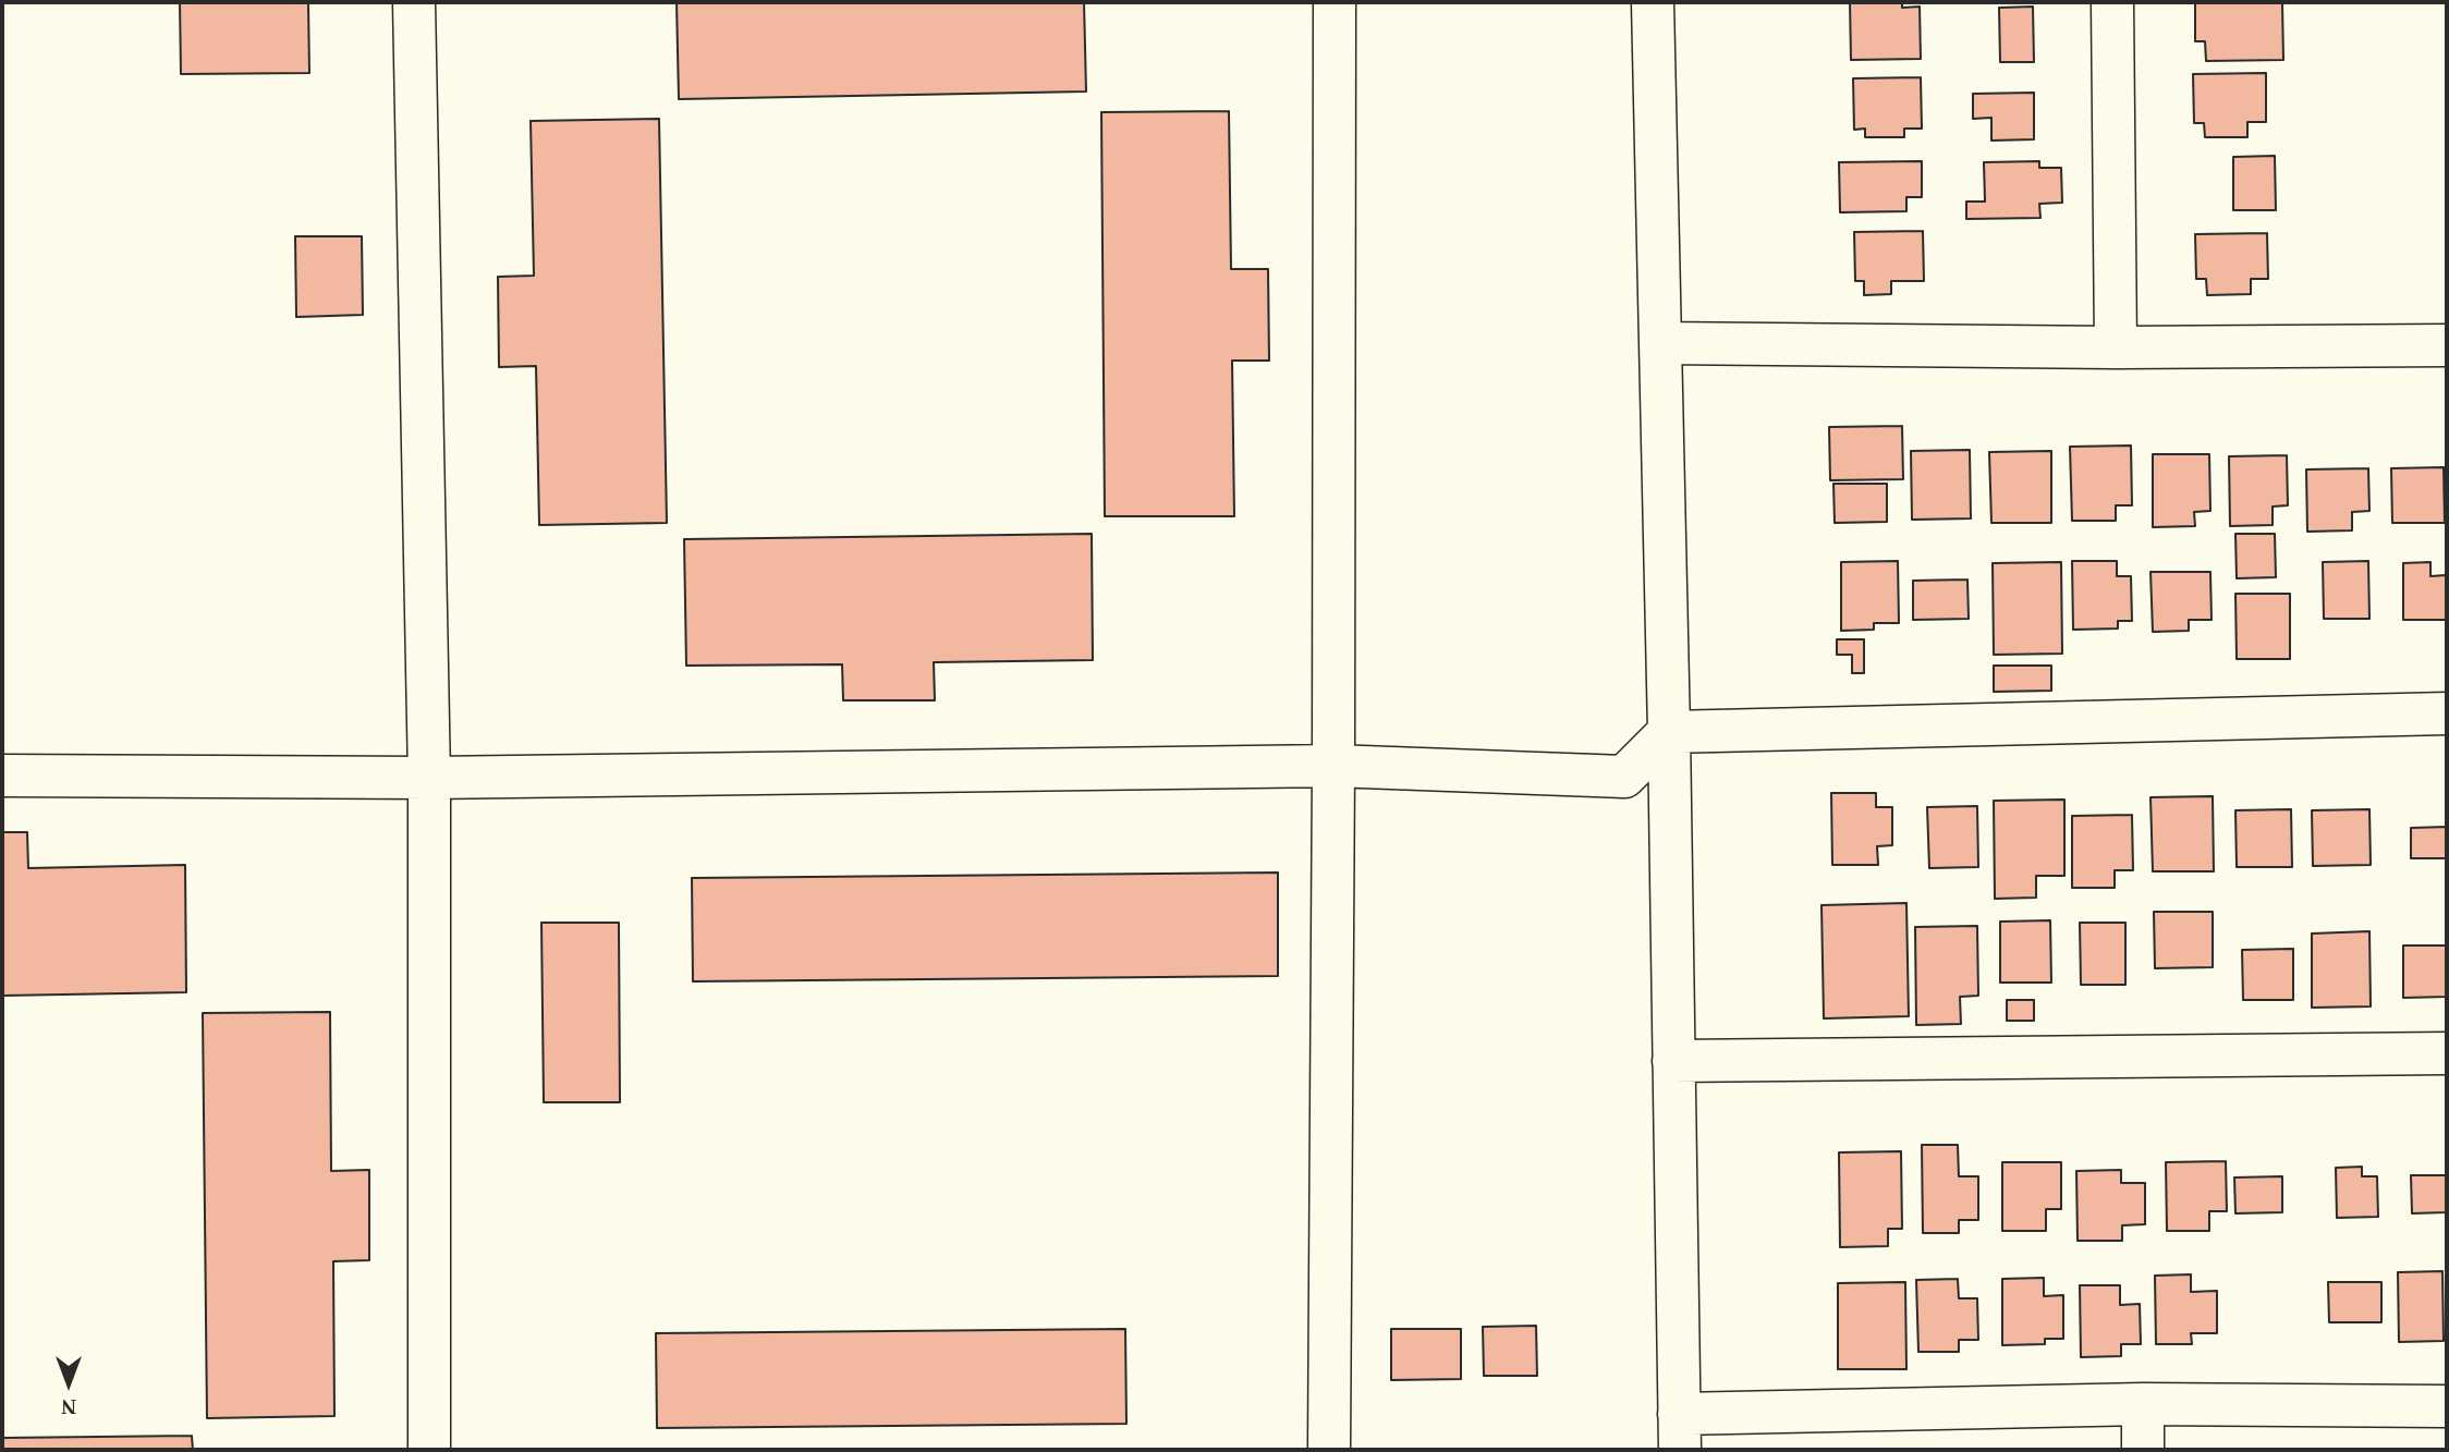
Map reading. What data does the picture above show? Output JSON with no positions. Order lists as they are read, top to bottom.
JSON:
{
  "north": "bottom"
}
